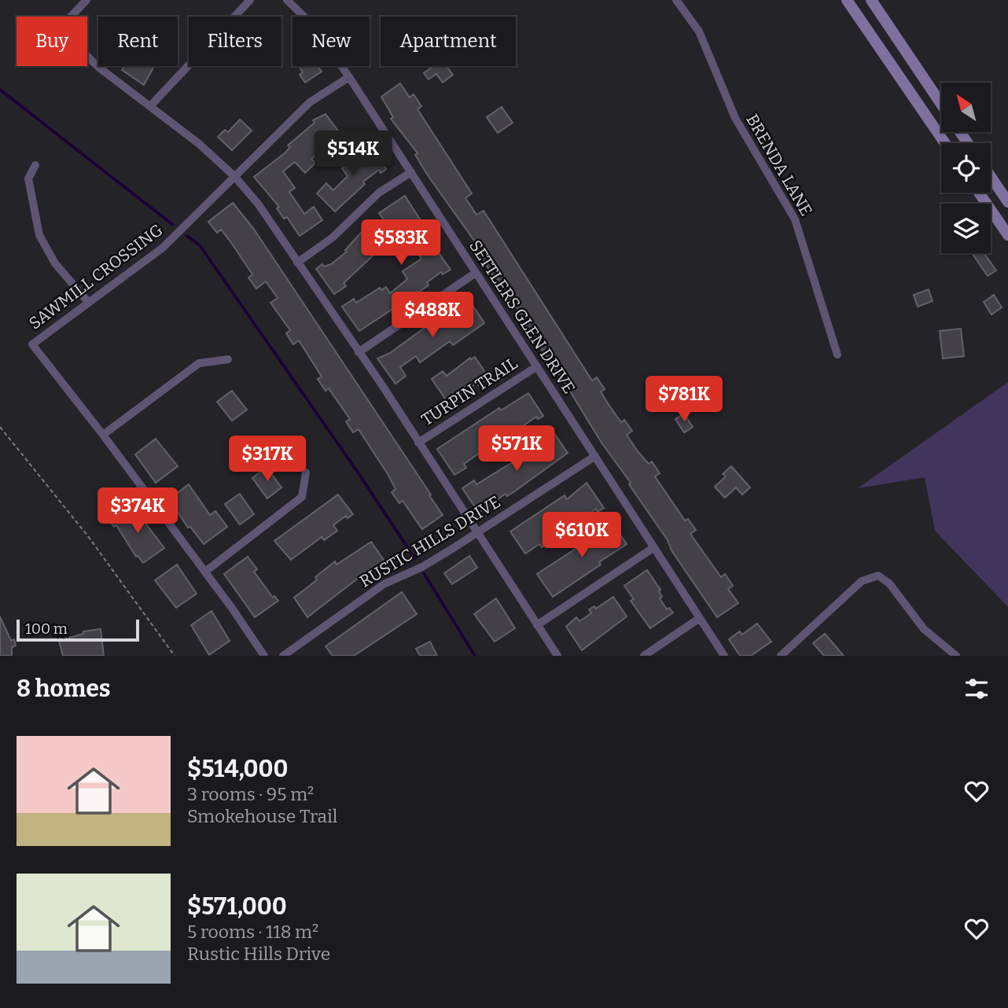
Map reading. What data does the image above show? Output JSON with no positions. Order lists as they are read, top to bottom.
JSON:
{
  "streets": {
    "street": [
      "BRENDA LANE",
      "SAWMILL CROSSING",
      "SETTLERS GLEN DRIVE",
      "TURPIN TRAIL",
      "RUSTIC HILLS DRIVE"
    ]
  },
  "crossings": [
    ["SAWMILL CROSSING", "SETTLERS GLEN DRIVE"],
    ["SETTLERS GLEN DRIVE", "TURPIN TRAIL"],
    ["SETTLERS GLEN DRIVE", "RUSTIC HILLS DRIVE"]
  ],
  "scale_bar": "100 m",
  "north": "top left",
  "page": {
    "chip": [
      "Buy",
      "Rent",
      "Filters",
      "New",
      "Apartment"
    ],
    "price": [
      "$514K",
      "$583K",
      "$488K",
      "$781K",
      "$571K",
      "$317K",
      "$374K",
      "$610K"
    ],
    "scale": "100 m",
    "heading": "8 homes",
    "list": [
      {
        "name": "$514,000",
        "note": "3 rooms · 95 m² · Smokehouse Trail"
      },
      {
        "name": "$571,000",
        "note": "5 rooms · 118 m² · Rustic Hills Drive"
      }
    ]
  }
}
